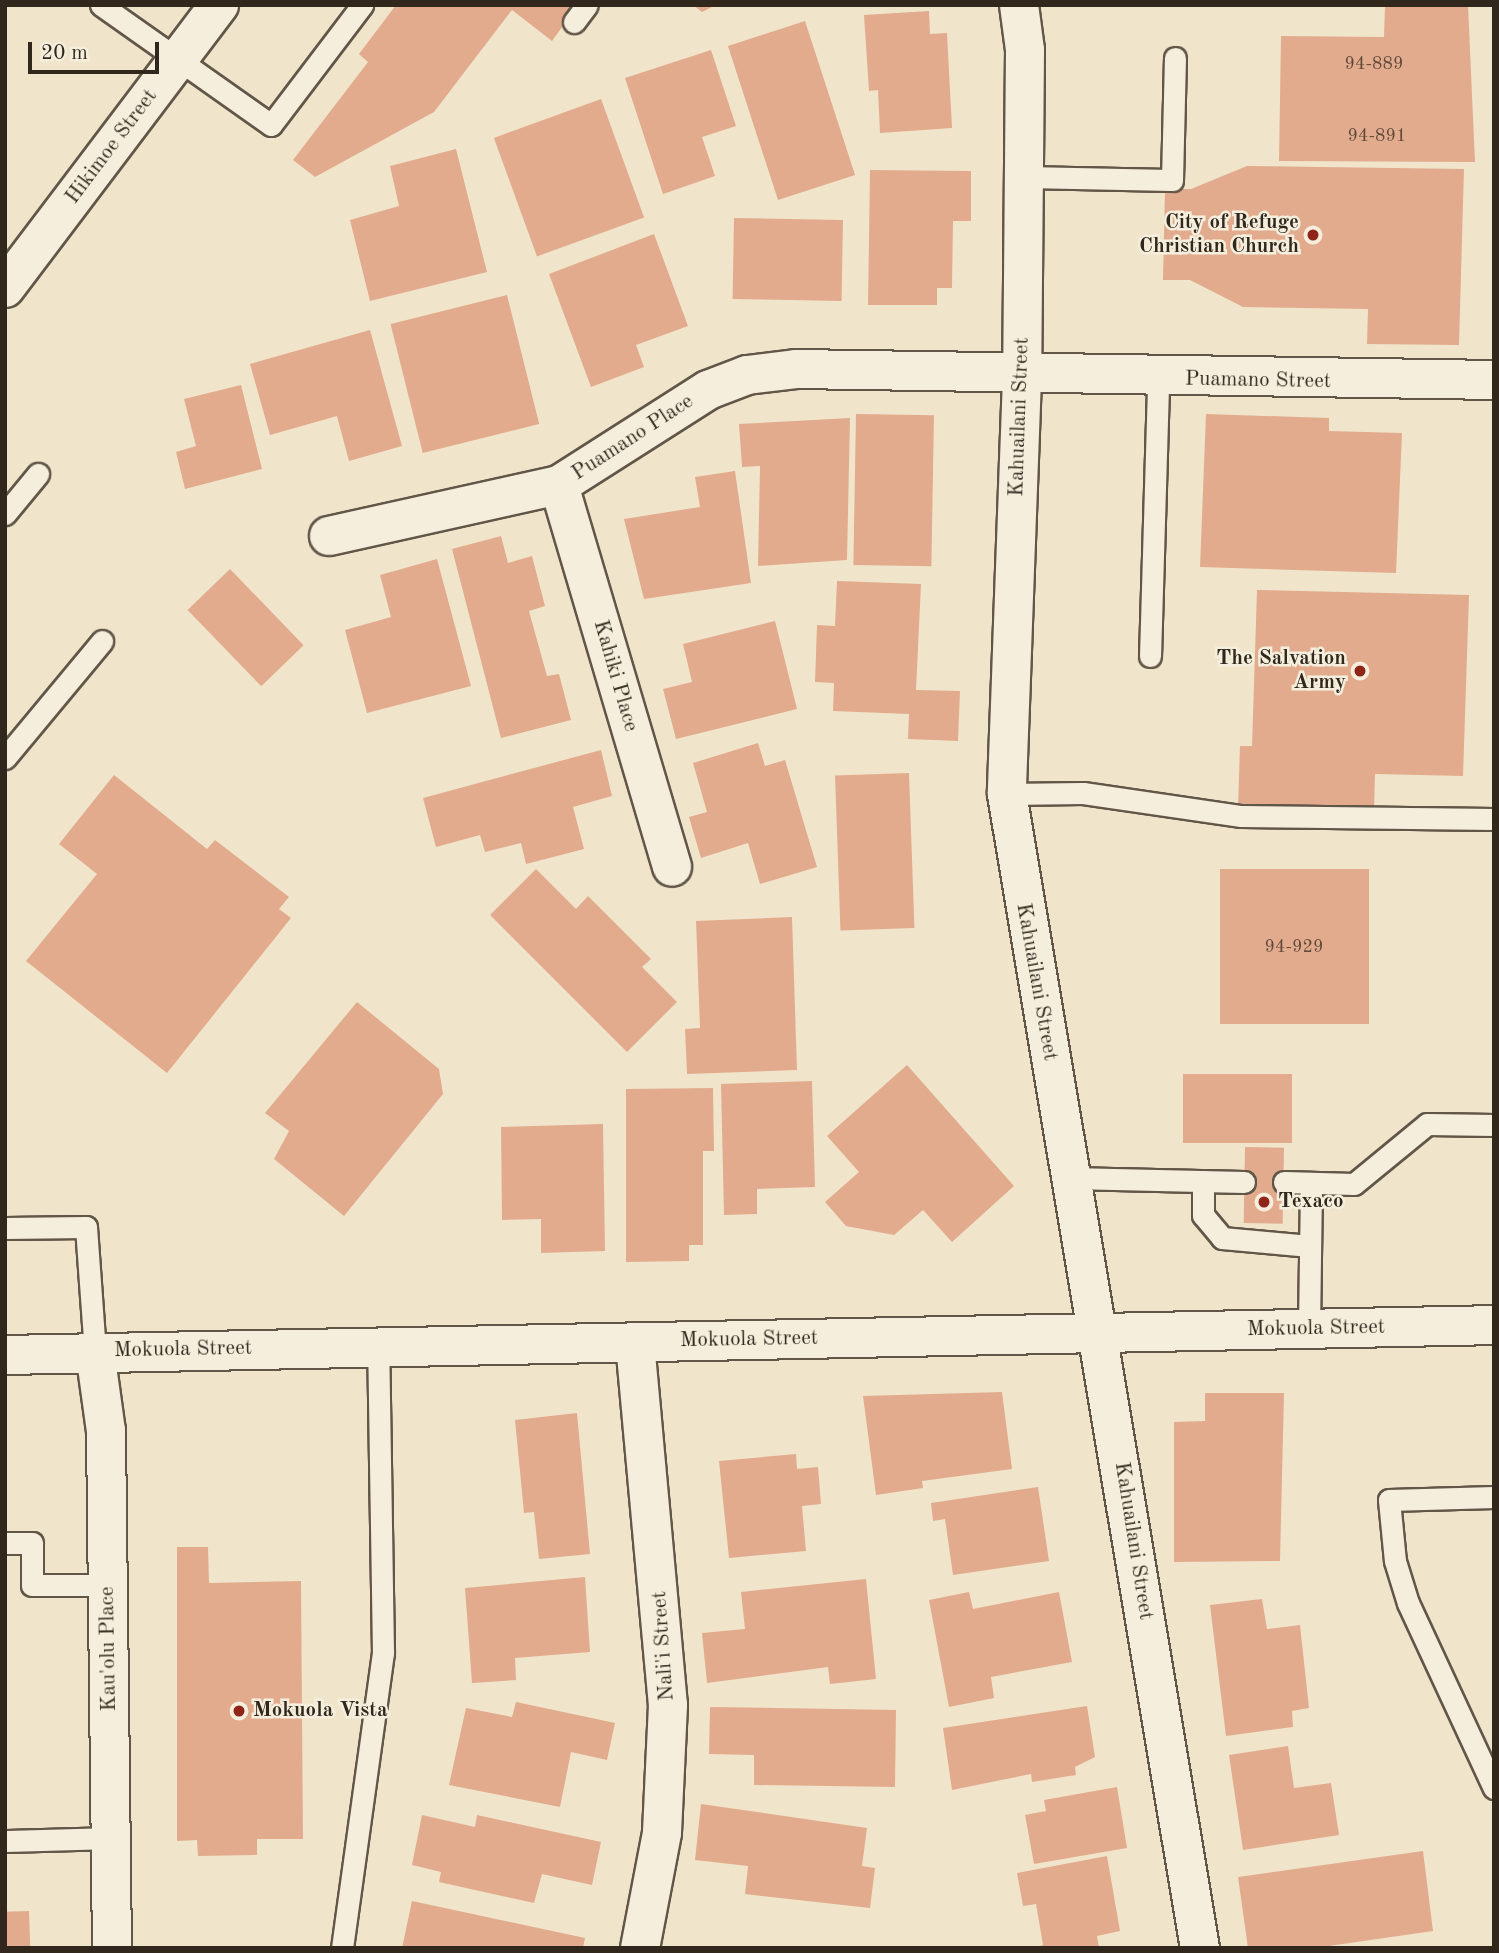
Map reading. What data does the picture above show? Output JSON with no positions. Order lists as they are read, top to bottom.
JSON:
{
  "streets": {
    "street": [
      "Hikimoe Street",
      "Puamano Street",
      "Kahuailani Street",
      "Puamano Place",
      "Kahiki Place",
      "Mokuola Street",
      "Nali'i Street",
      "Kau'olu Place"
    ]
  },
  "crossings": [
    ["Puamano Street", "Kahuailani Street"],
    ["Puamano Street", "Puamano Place"],
    ["Kahuailani Street", "Puamano Place"],
    ["Kahuailani Street", "Mokuola Street"],
    ["Puamano Place", "Kahiki Place"],
    ["Mokuola Street", "Nali'i Street"],
    ["Mokuola Street", "Kau'olu Place"]
  ],
  "places": [
    "City of Refuge Christian Church",
    "The Salvation Army",
    "Texaco",
    "Mokuola Vista"
  ],
  "house_numbers": ["94-889", "94-891", "94-929"],
  "scale_bar": "20 m"
}
